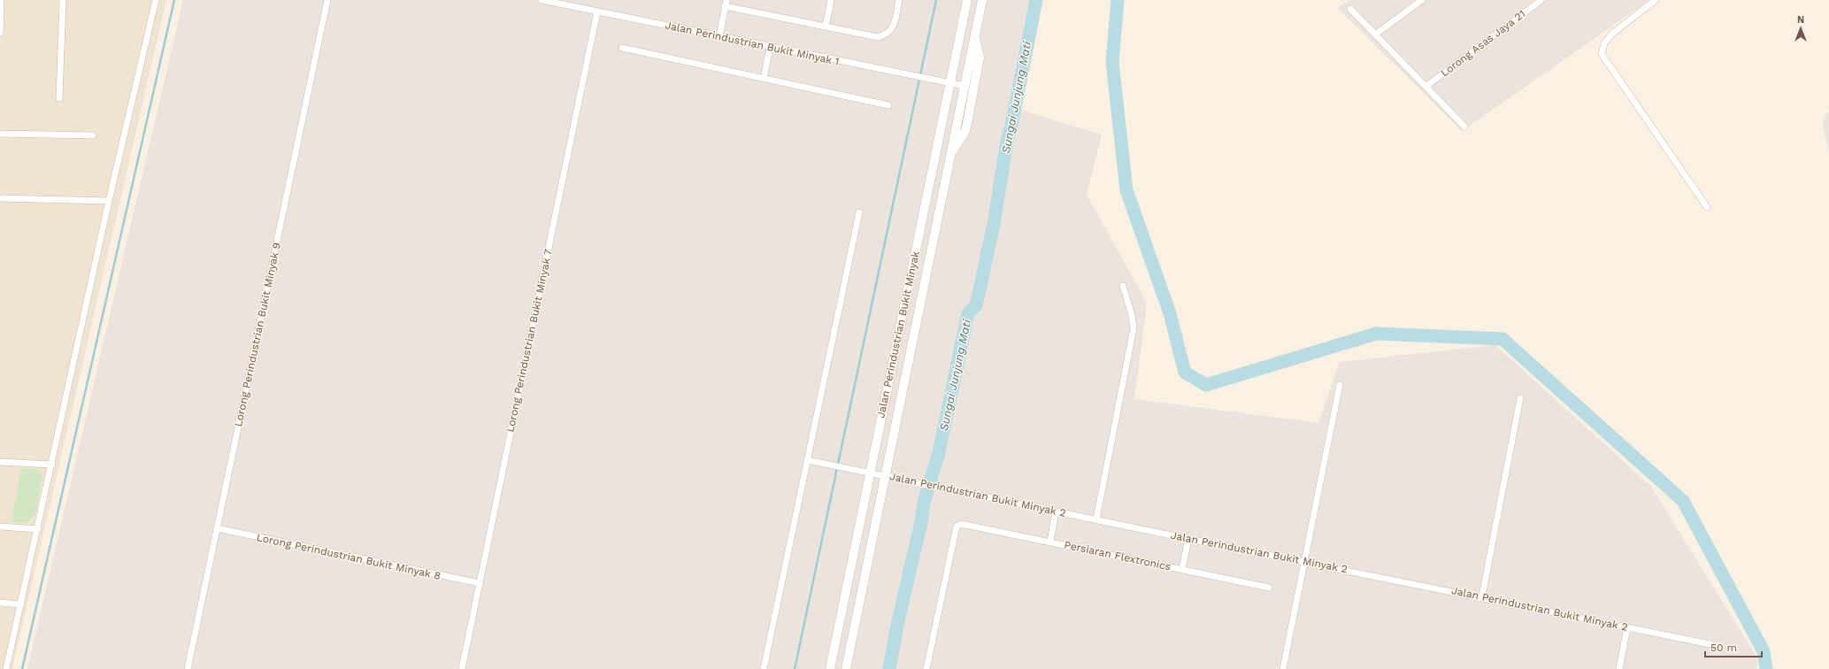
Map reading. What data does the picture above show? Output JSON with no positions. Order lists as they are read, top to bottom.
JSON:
{
  "streets": {
    "main road": ["Jalan Perindustrian Bukit Minyak"],
    "street": [
      "Jalan Perindustrian Bukit Minyak 1",
      "Lorong Asas Jaya 21",
      "Lorong Perindustrian Bukit Minyak 9",
      "Lorong Perindustrian Bukit Minyak 7",
      "Jalan Perindustrian Bukit Minyak 2",
      "Persiaran Flextronics",
      "Lorong Perindustrian Bukit Minyak 8"
    ]
  },
  "crossings": [
    ["Jalan Perindustrian Bukit Minyak 1", "Jalan Perindustrian Bukit Minyak"],
    ["Jalan Perindustrian Bukit Minyak 1", "Lorong Perindustrian Bukit Minyak 7"],
    ["Lorong Perindustrian Bukit Minyak 9", "Lorong Perindustrian Bukit Minyak 8"],
    ["Jalan Perindustrian Bukit Minyak", "Jalan Perindustrian Bukit Minyak 2"],
    ["Lorong Perindustrian Bukit Minyak 7", "Lorong Perindustrian Bukit Minyak 8"]
  ],
  "water": ["Sungai Junjung Mati"],
  "scale_bar": "50 m",
  "north": "top"
}
